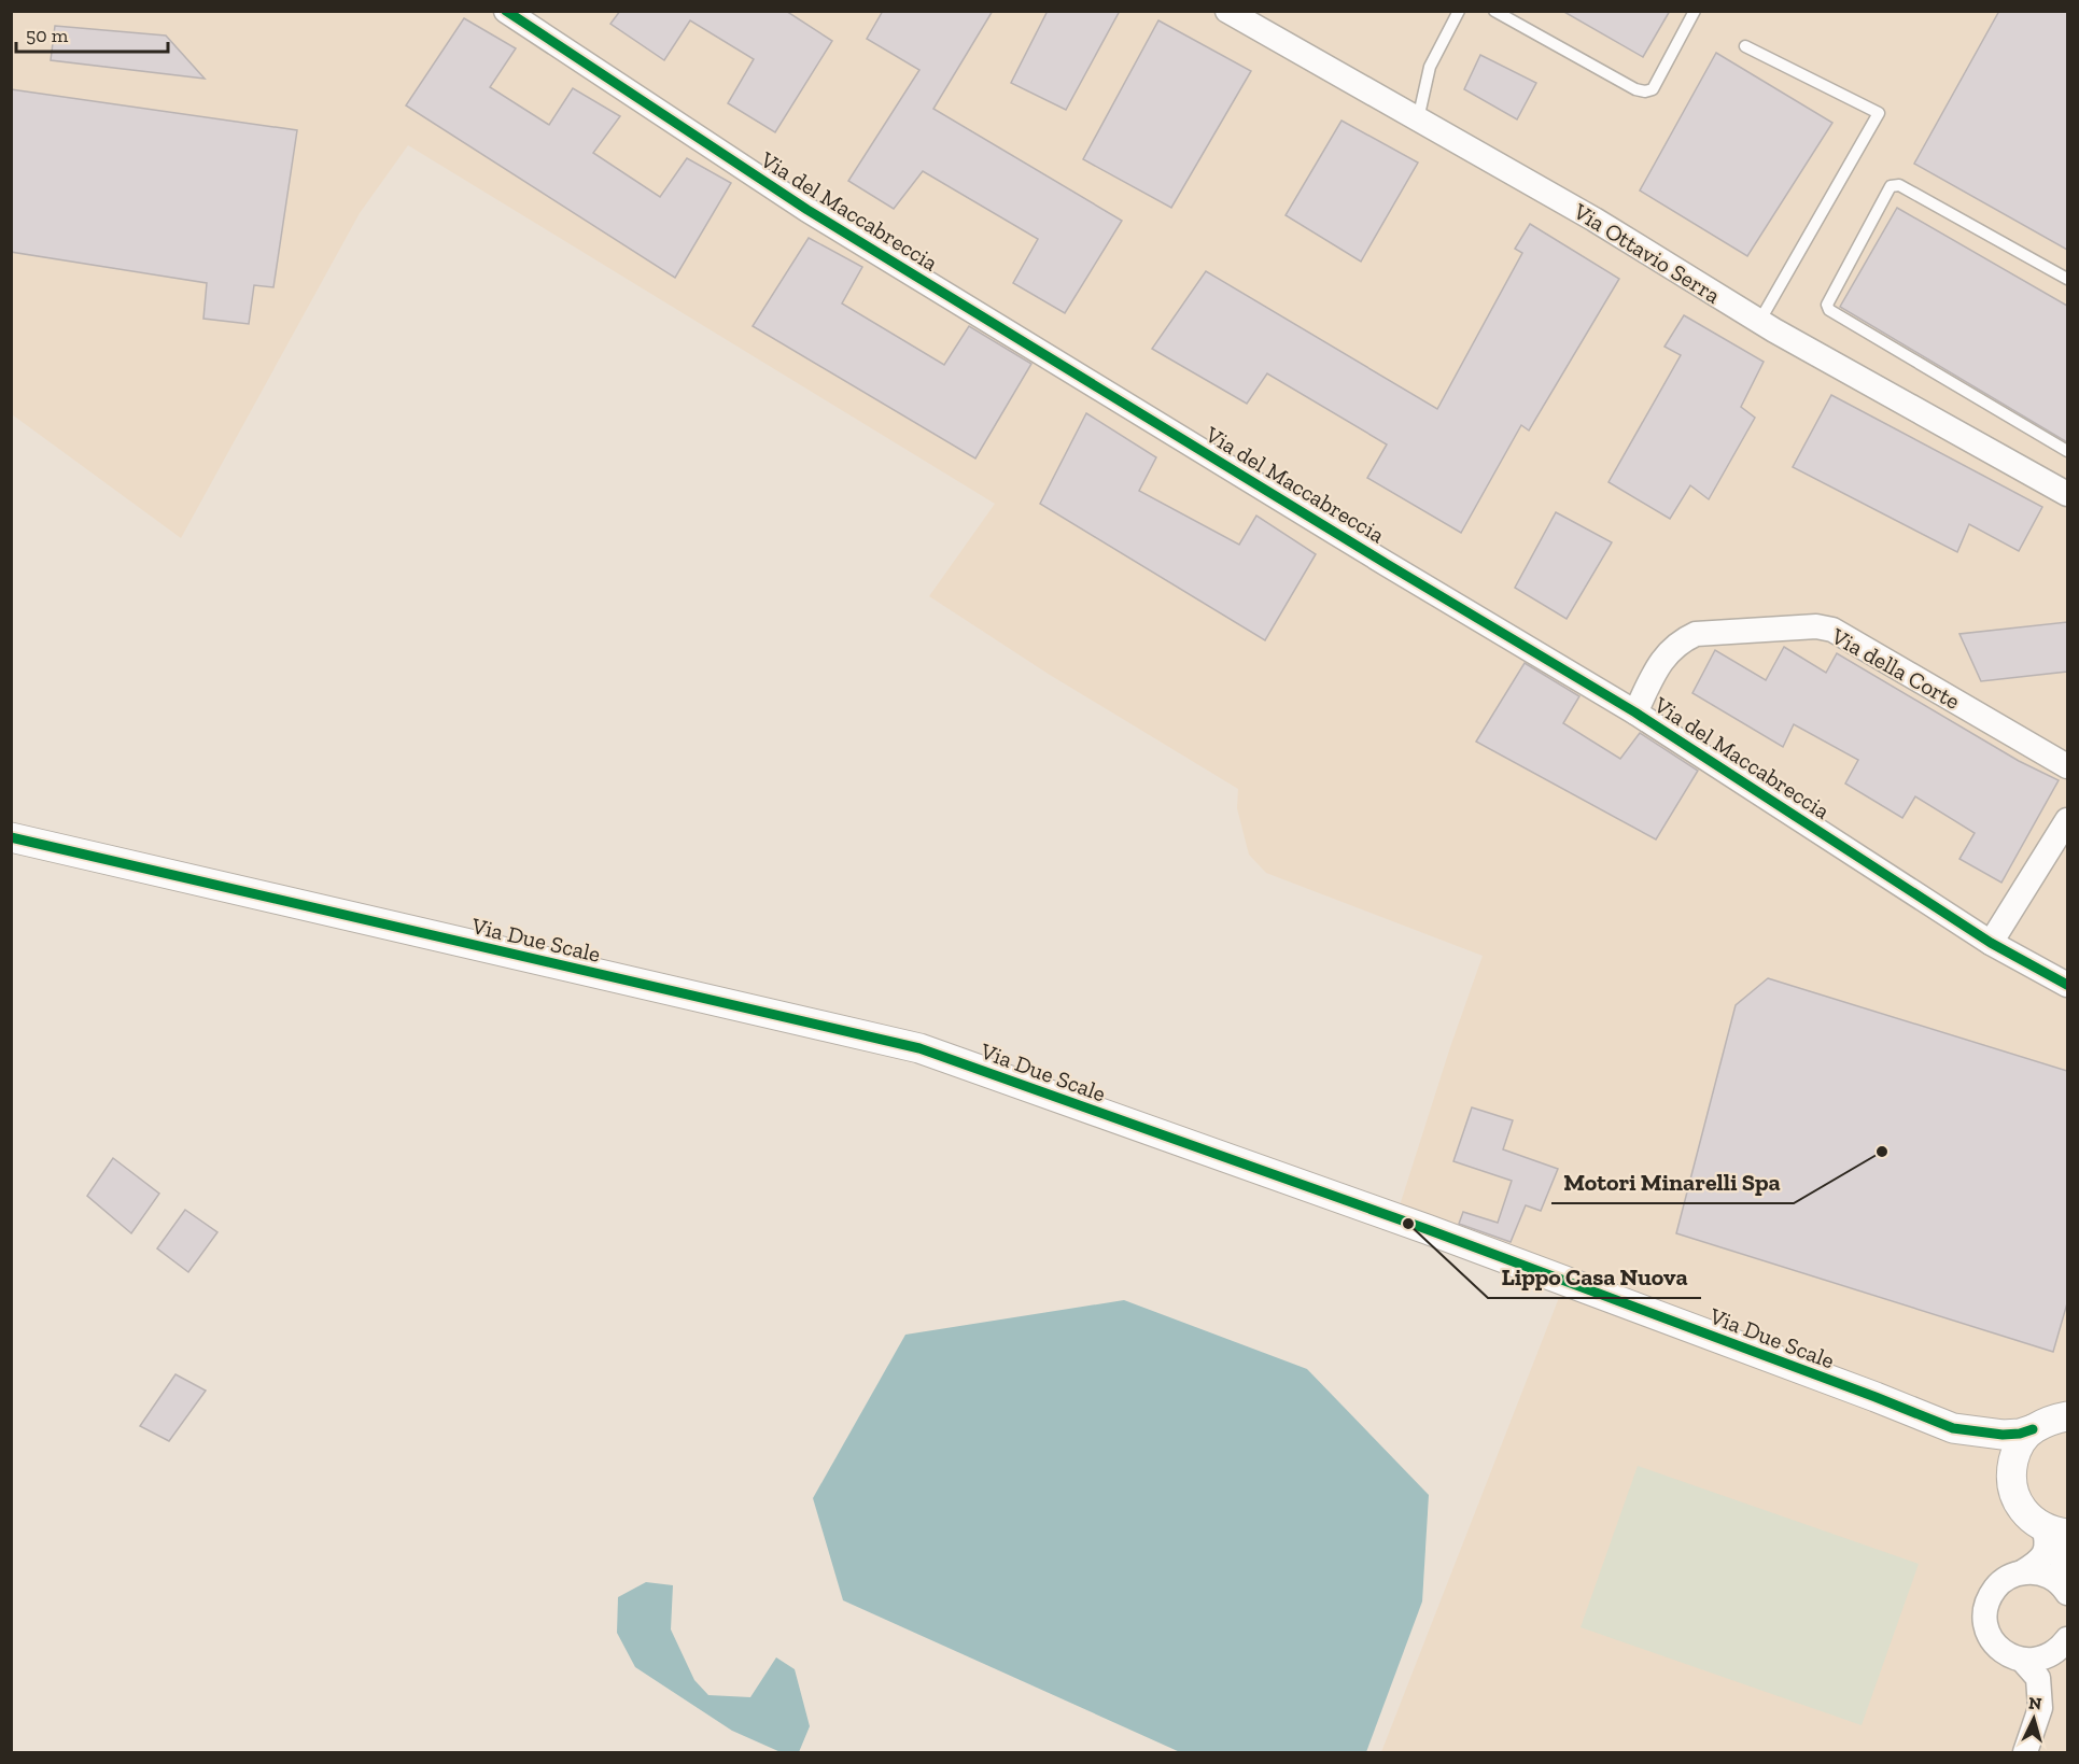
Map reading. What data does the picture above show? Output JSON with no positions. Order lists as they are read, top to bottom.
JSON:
{
  "streets": {
    "street": [
      "Via del Maccabreccia",
      "Via Ottavio Serra",
      "Via della Corte",
      "Via Due Scale"
    ]
  },
  "crossings": [
    ["Via del Maccabreccia", "Via della Corte"]
  ],
  "places": ["Motori Minarelli Spa", "Lippo Casa Nuova"],
  "scale_bar": "50 m",
  "north": "top"
}
